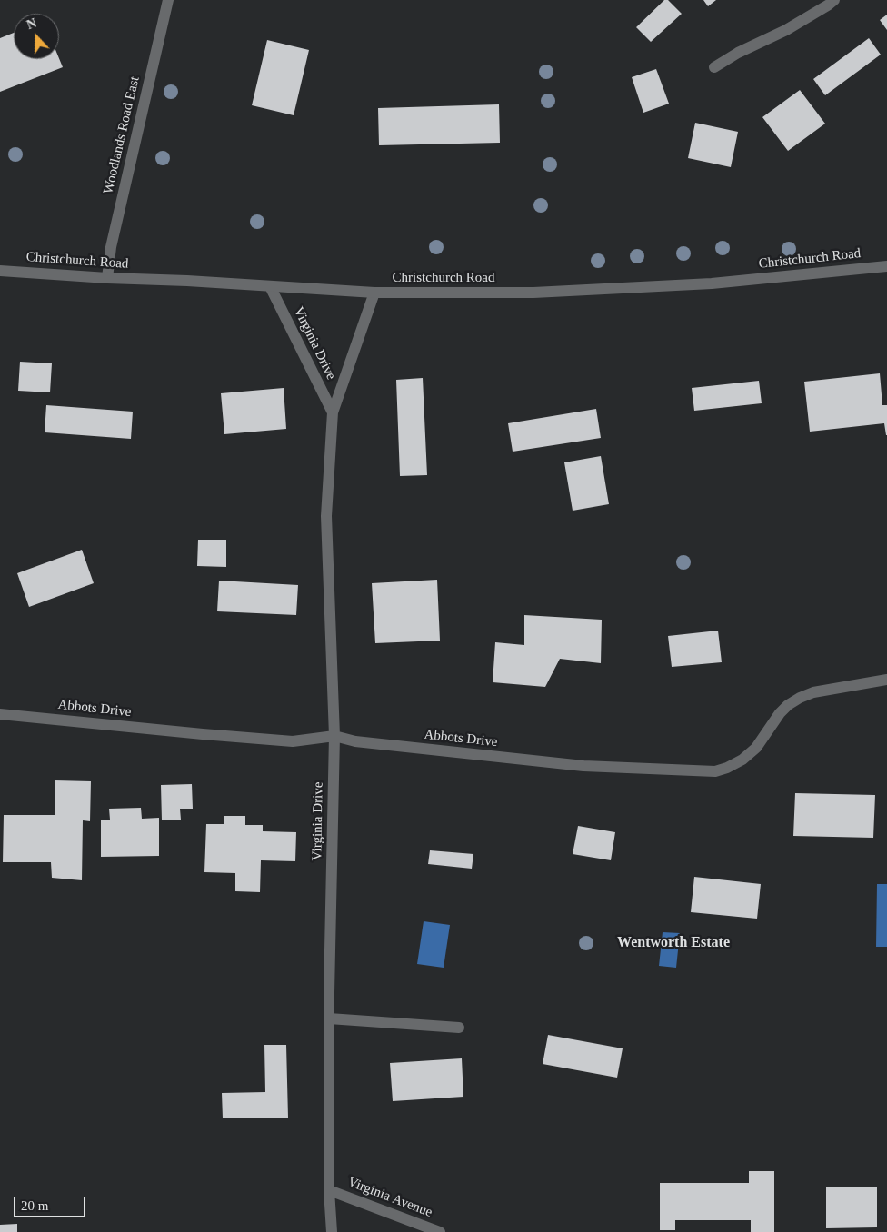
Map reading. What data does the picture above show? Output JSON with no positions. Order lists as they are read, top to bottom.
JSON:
{
  "streets": {
    "street": [
      "Woodlands Road East",
      "Christchurch Road",
      "Virginia Drive",
      "Abbots Drive",
      "Virginia Avenue"
    ]
  },
  "crossings": [
    ["Woodlands Road East", "Christchurch Road"],
    ["Christchurch Road", "Virginia Drive"],
    ["Virginia Drive", "Abbots Drive"],
    ["Virginia Drive", "Virginia Avenue"]
  ],
  "districts": ["Wentworth Estate"],
  "scale_bar": "20 m",
  "north": "top"
}
